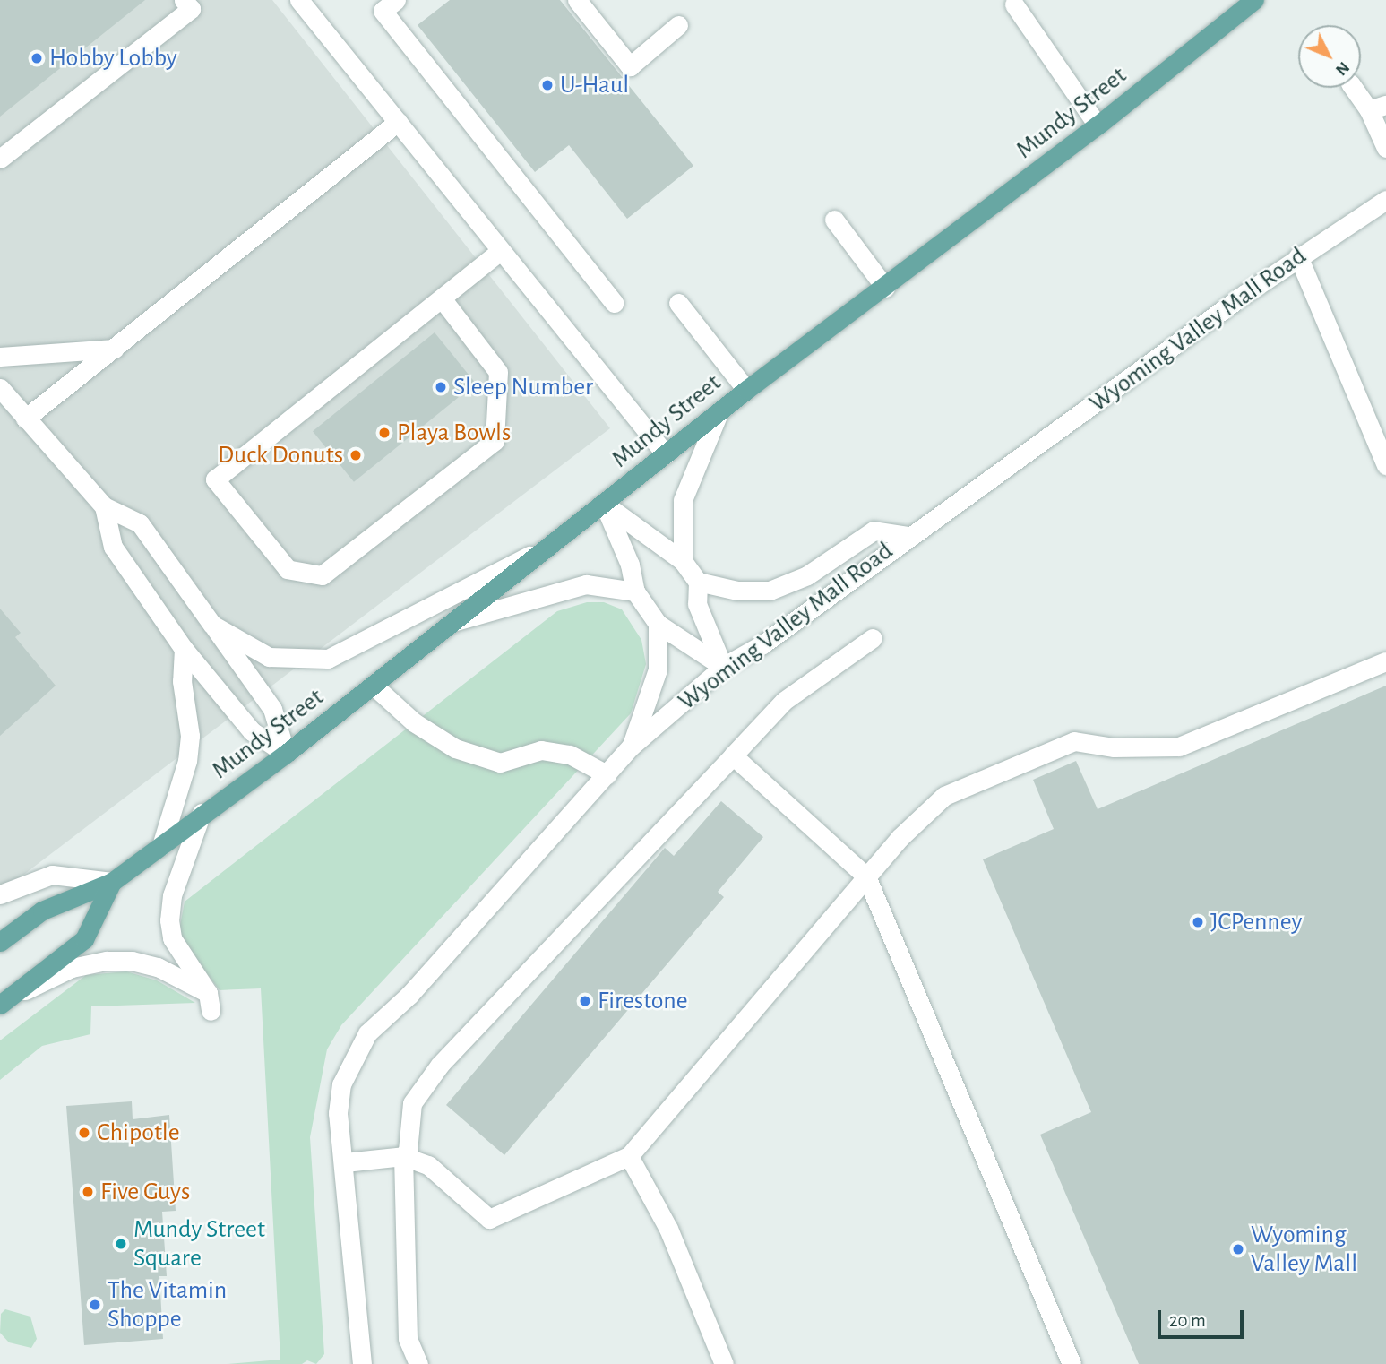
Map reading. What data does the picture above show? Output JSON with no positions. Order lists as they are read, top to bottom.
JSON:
{
  "streets": {
    "main road": ["Mundy Street"],
    "lane": ["Wyoming Valley Mall Road"]
  },
  "places": [
    "Hobby Lobby",
    "U-Haul",
    "Sleep Number",
    "Playa Bowls",
    "Duck Donuts",
    "JCPenney",
    "Firestone",
    "Chipotle",
    "Five Guys",
    "Mundy Street Square",
    "Wyoming Valley Mall",
    "The Vitamin Shoppe"
  ],
  "scale_bar": "20 m",
  "north": "bottom right"
}
